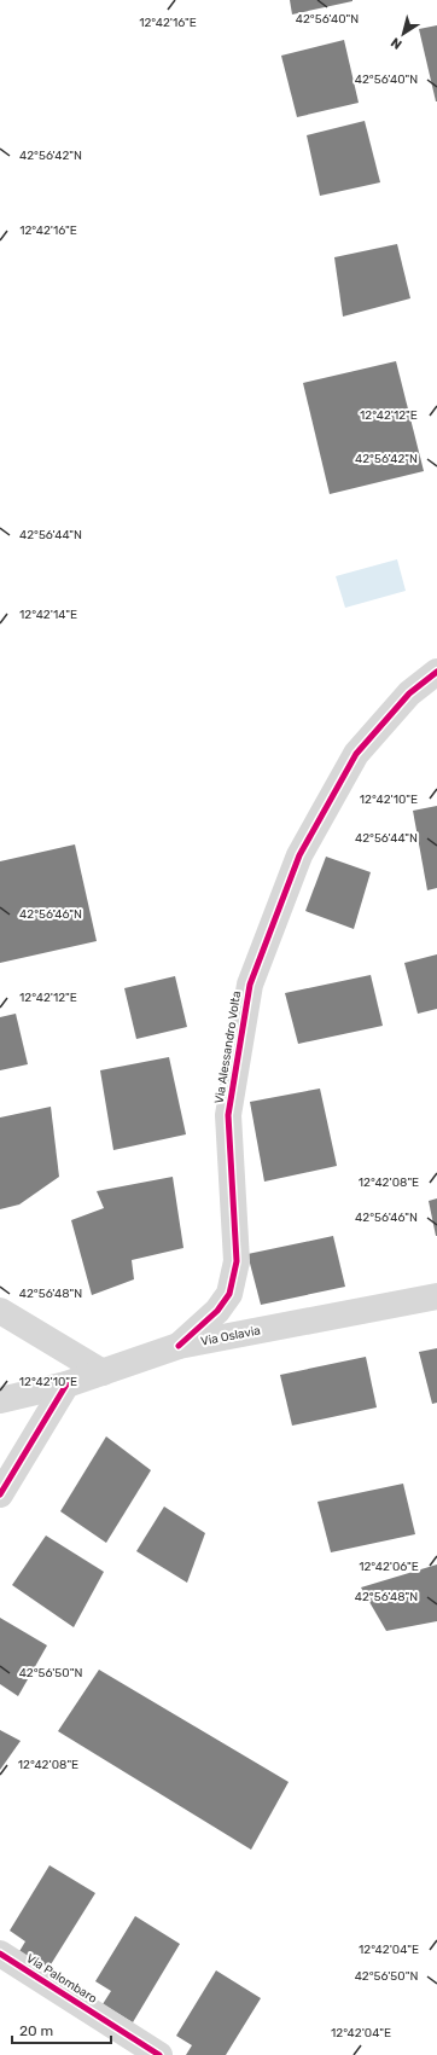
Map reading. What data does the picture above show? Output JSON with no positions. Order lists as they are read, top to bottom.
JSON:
{
  "streets": {
    "street": ["Via Alessandro Volta", "Via Oslavia", "Via Palombaro"]
  },
  "crossings": [
    ["Via Alessandro Volta", "Via Oslavia"]
  ],
  "scale_bar": "20 m",
  "north": "bottom left",
  "coordinates": [
    "42°56'40\"N",
    "12°42'16\"E",
    "42°56'42\"N",
    "12°42'12\"E",
    "42°56'44\"N",
    "12°42'14\"E",
    "12°42'10\"E",
    "42°56'46\"N",
    "12°42'08\"E",
    "42°56'48\"N",
    "12°42'06\"E",
    "42°56'50\"N",
    "12°42'04\"E"
  ]
}
